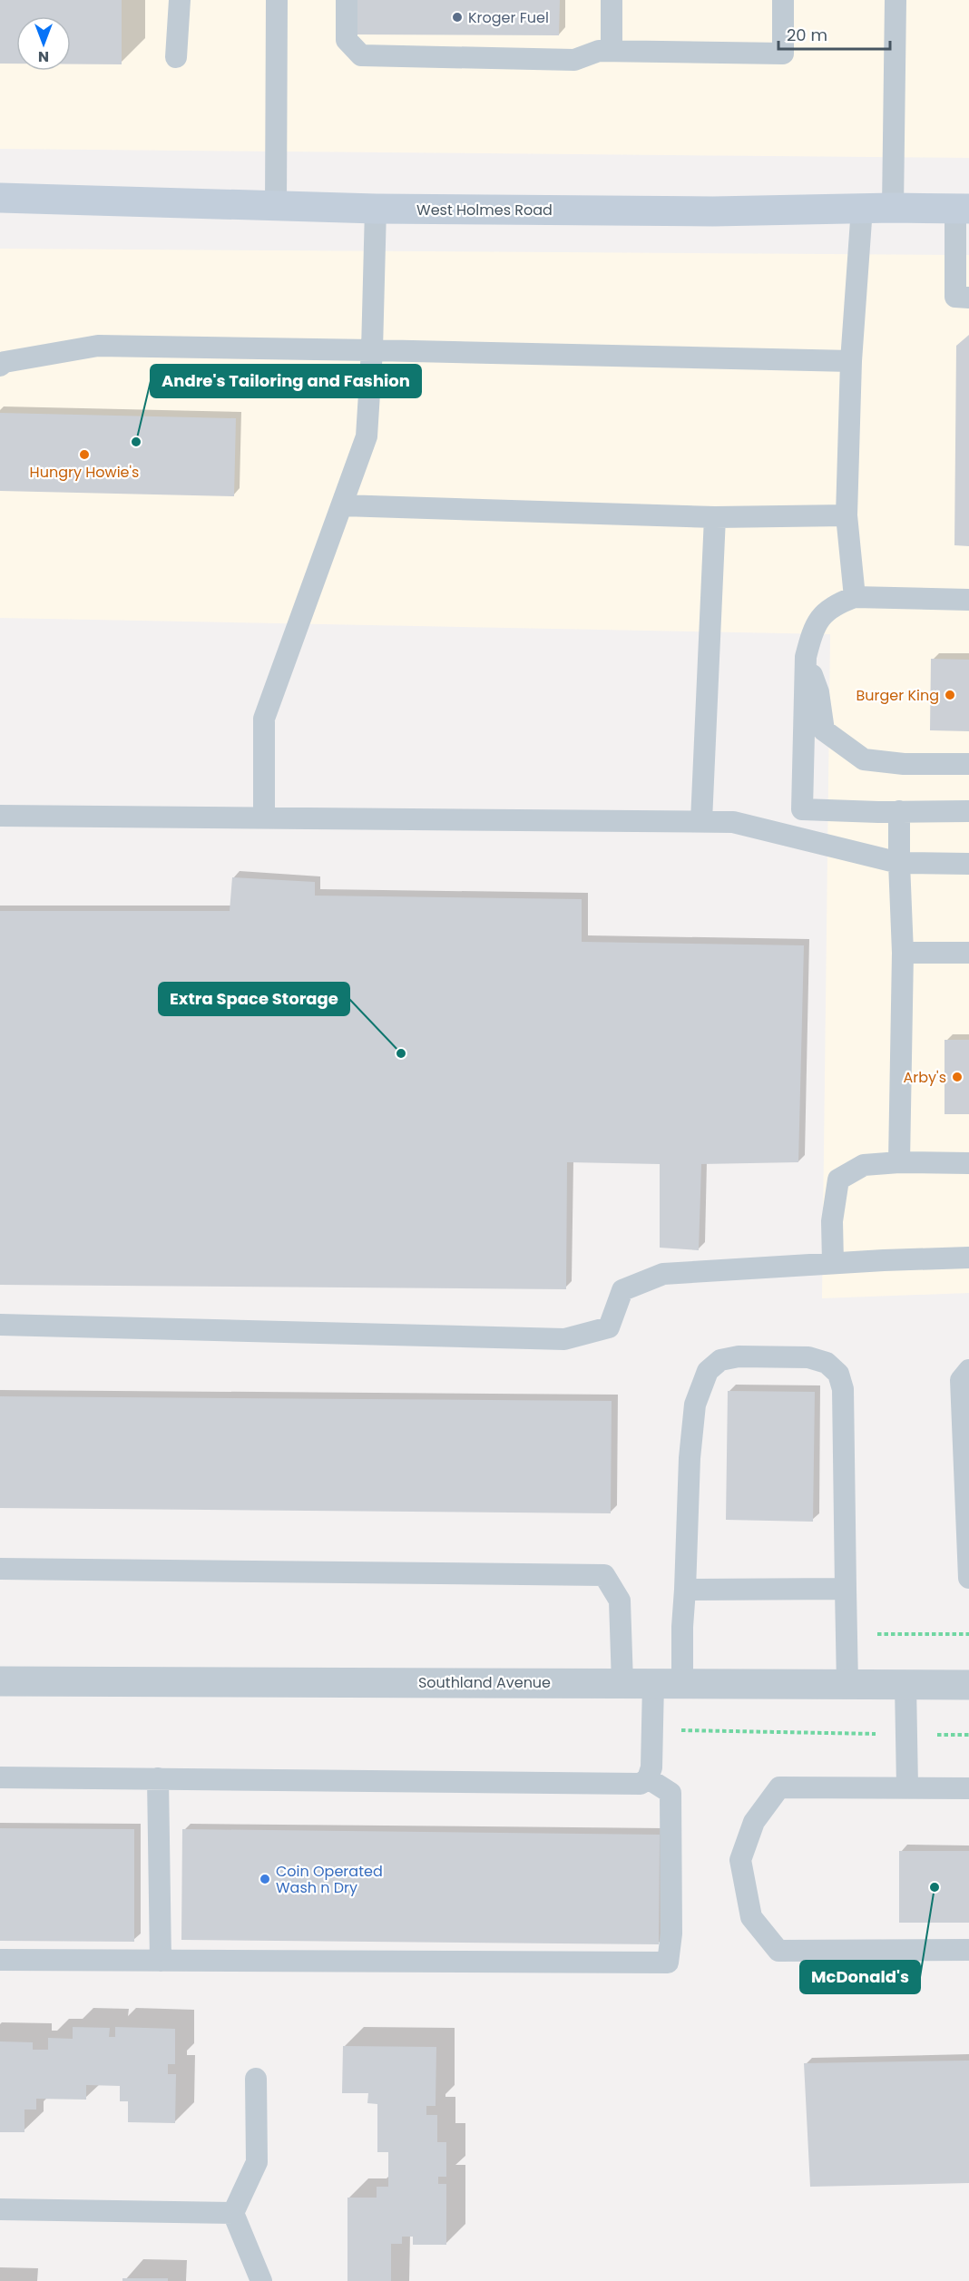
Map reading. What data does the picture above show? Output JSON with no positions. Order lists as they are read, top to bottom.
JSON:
{
  "streets": {
    "street": ["West Holmes Road", "Southland Avenue"]
  },
  "places": [
    "Kroger Fuel",
    "Andre's Tailoring and Fashion",
    "Hungry Howie's",
    "Burger King",
    "Extra Space Storage",
    "Arby's",
    "Coin Operated Wash n Dry",
    "McDonald's"
  ],
  "scale_bar": "20 m",
  "north": "bottom"
}
